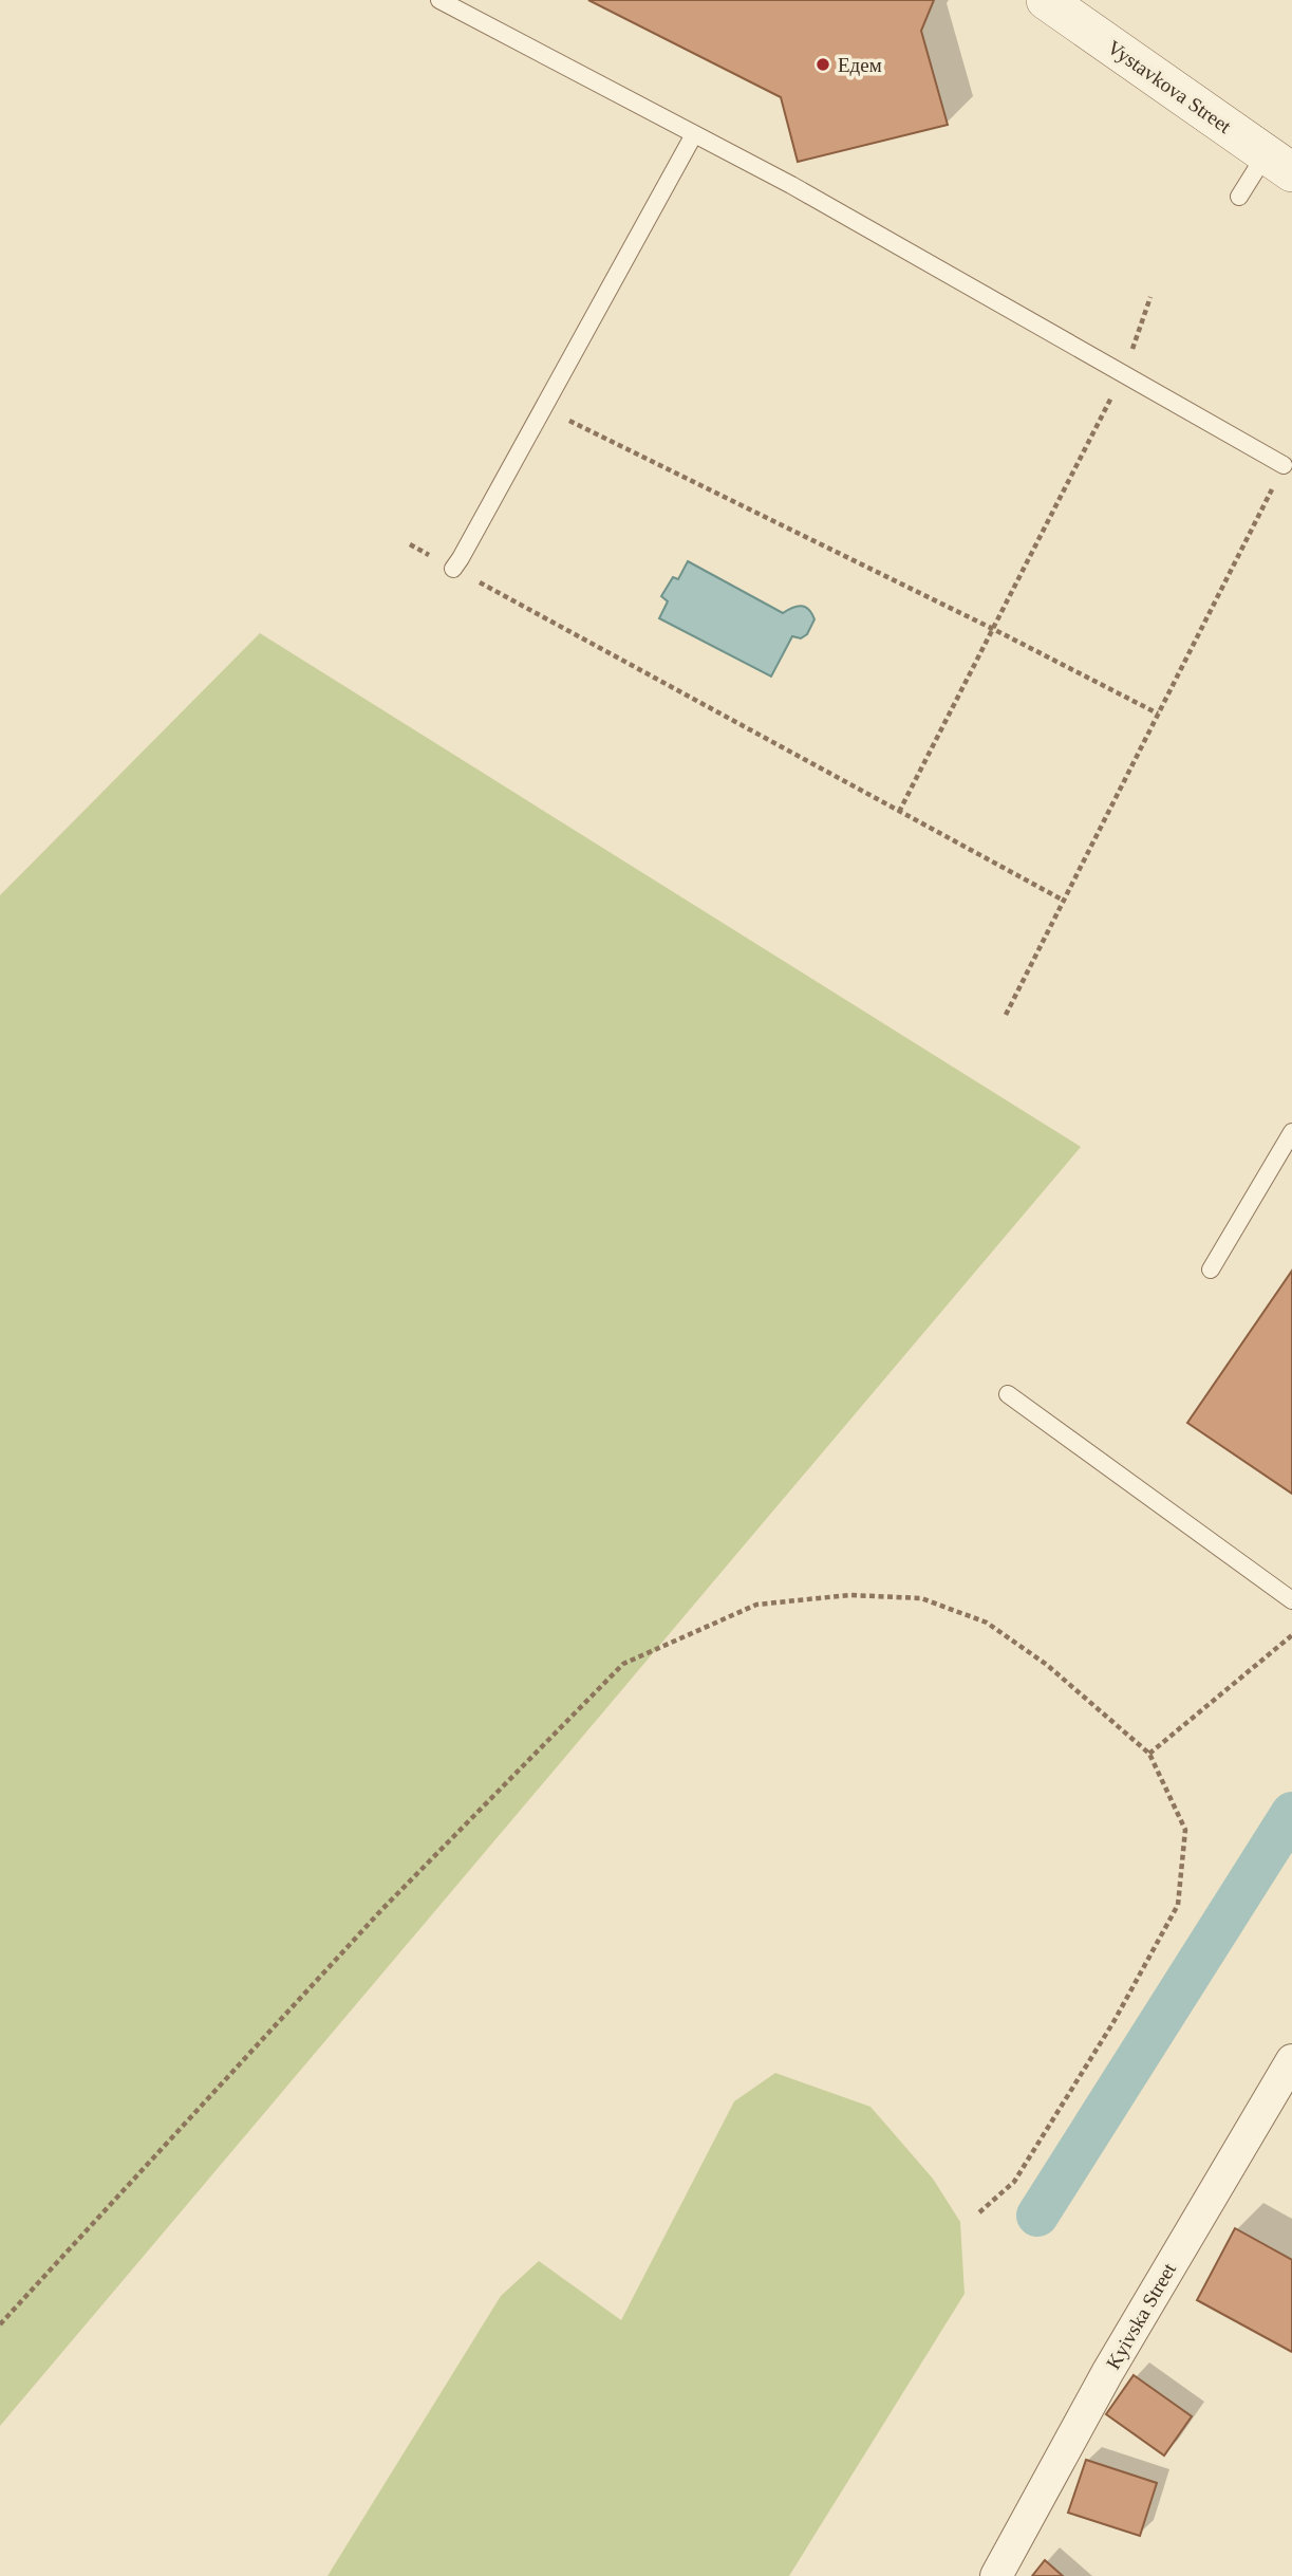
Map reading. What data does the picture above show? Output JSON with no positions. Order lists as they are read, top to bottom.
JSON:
{
  "streets": {
    "street": ["Vystavkova Street", "Kyivska Street"]
  },
  "places": ["Едем"]
}
